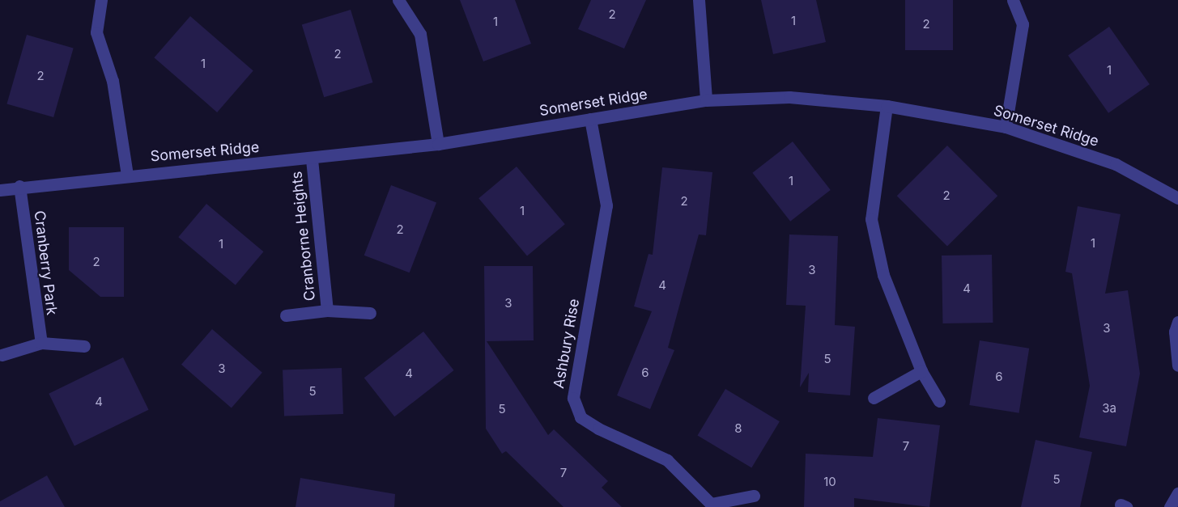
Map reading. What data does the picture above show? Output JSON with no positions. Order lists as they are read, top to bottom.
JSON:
{
  "streets": {
    "street": [
      "Somerset Ridge",
      "Cranborne Heights",
      "Cranberry Park",
      "Ashbury Rise"
    ]
  },
  "crossings": [
    ["Somerset Ridge", "Cranborne Heights"],
    ["Somerset Ridge", "Cranberry Park"],
    ["Somerset Ridge", "Ashbury Rise"]
  ],
  "house_numbers": [
    "2",
    "1",
    "1",
    "2",
    "2",
    "1",
    "1",
    "2",
    "1",
    "2",
    "2",
    "1",
    "2",
    "1",
    "1",
    "2",
    "3",
    "4",
    "4",
    "3",
    "3",
    "5",
    "3",
    "6",
    "4",
    "6",
    "5",
    "4",
    "3a",
    "5",
    "8",
    "7",
    "7",
    "5",
    "10"
  ]
}
